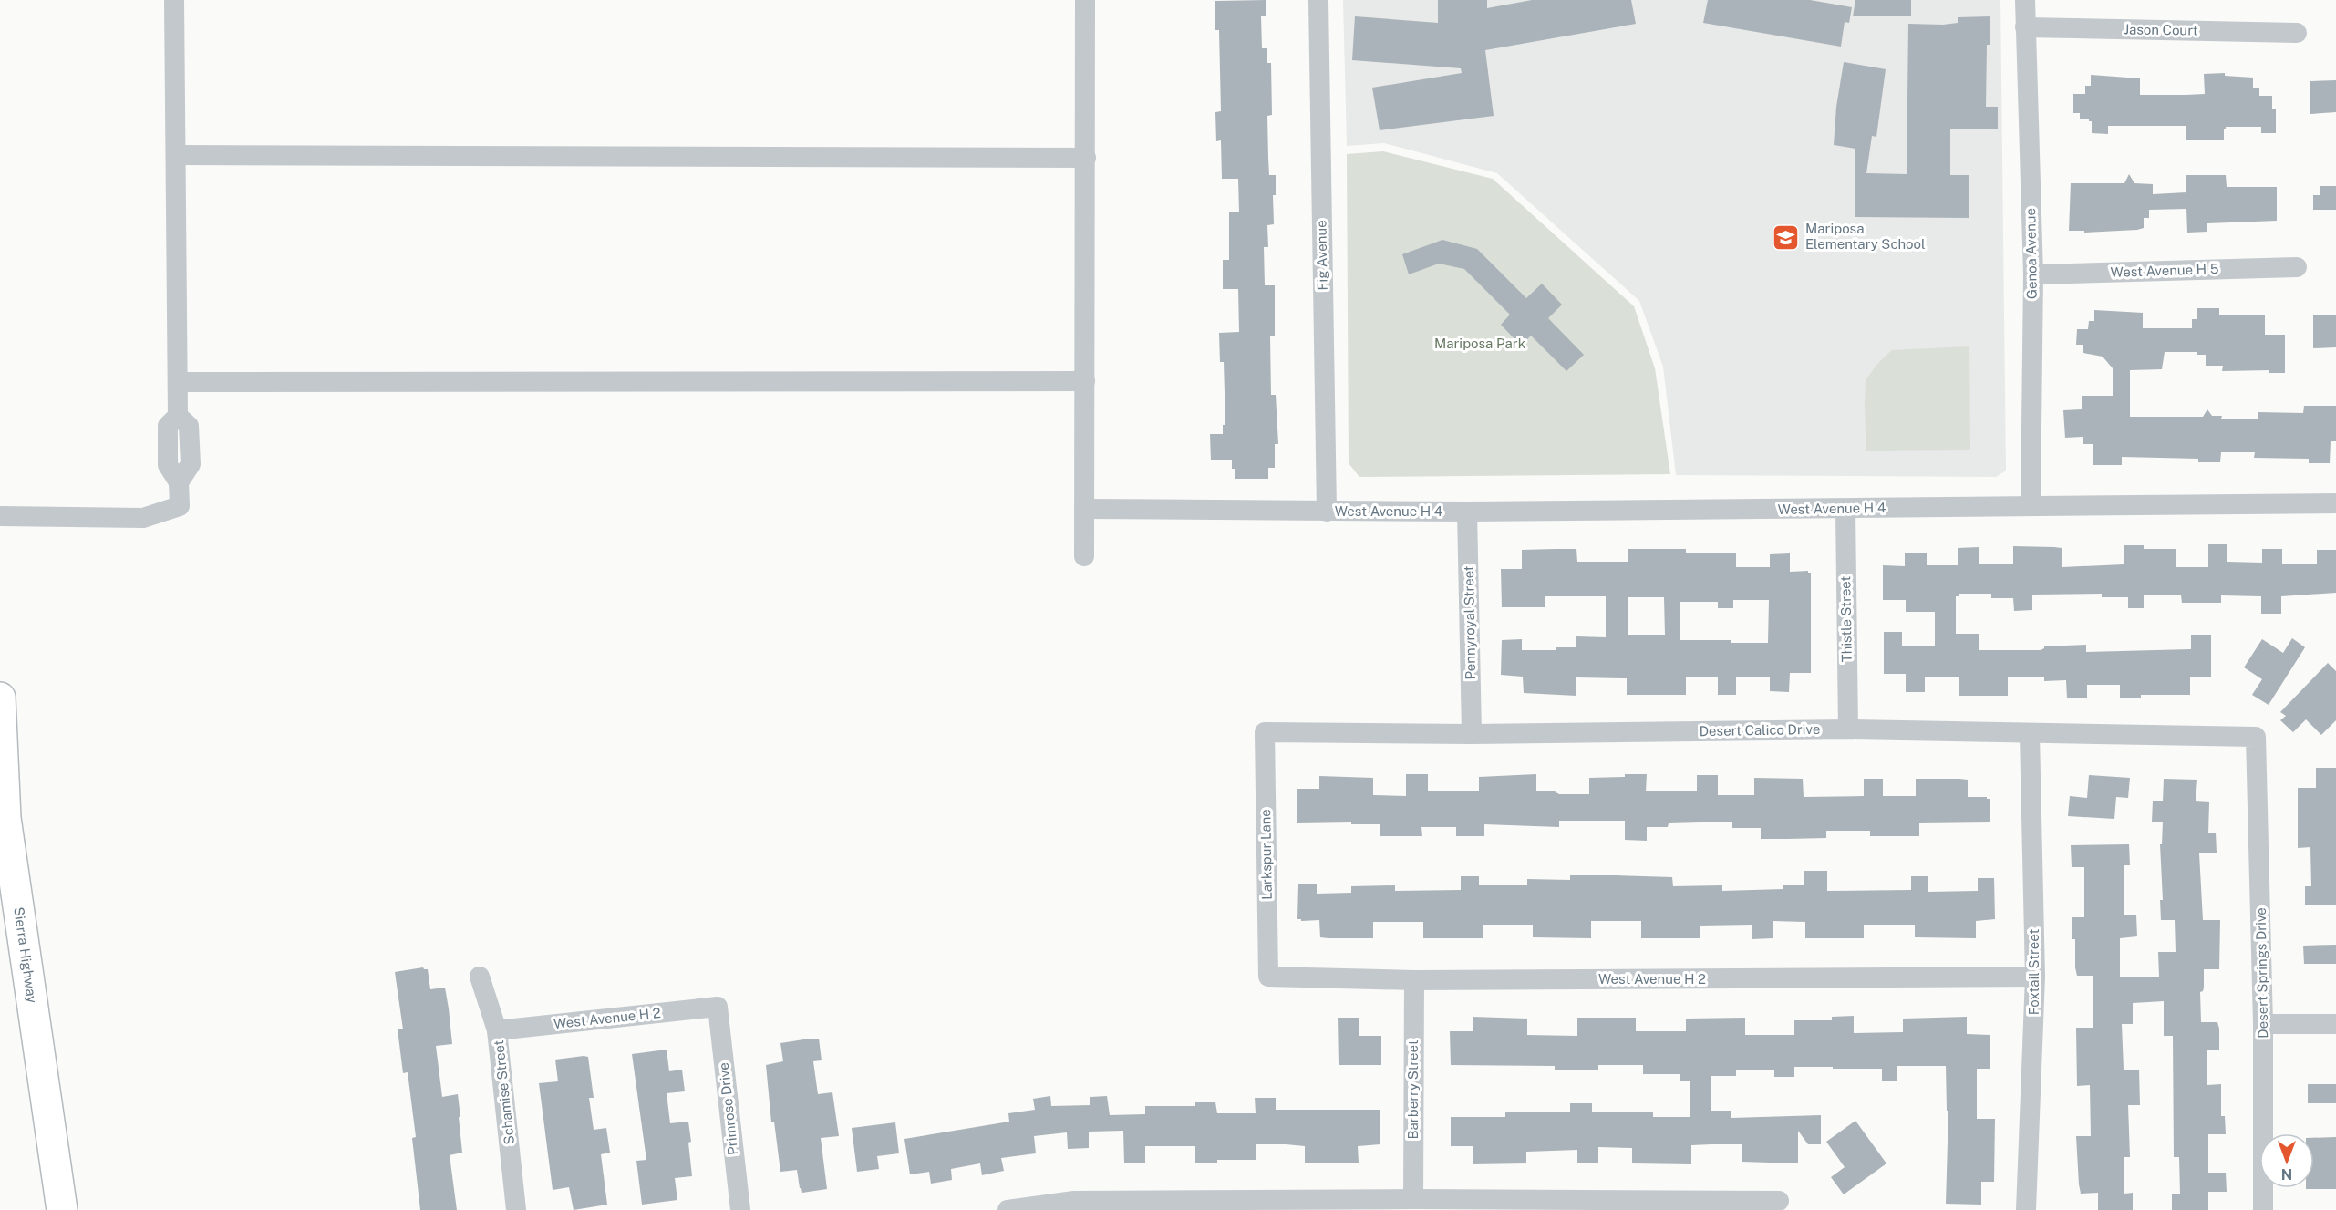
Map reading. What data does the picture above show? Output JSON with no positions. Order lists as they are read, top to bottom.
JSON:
{
  "streets": {
    "main road": ["Sierra Highway"],
    "street": [
      "Jason Court",
      "Genoa Avenue",
      "Fig Avenue",
      "West Avenue H 5",
      "West Avenue H 4",
      "Thistle Street",
      "Pennyroyal Street",
      "Desert Calico Drive",
      "Larkspur Lane",
      "Foxtail Street",
      "Desert Springs Drive",
      "West Avenue H 2",
      "Barberry Street",
      "Schamise Street",
      "Primrose Drive"
    ]
  },
  "crossings": [
    ["Jason Court", "Genoa Avenue"],
    ["Genoa Avenue", "West Avenue H 5"],
    ["Genoa Avenue", "West Avenue H 4"],
    ["Fig Avenue", "West Avenue H 4"],
    ["West Avenue H 4", "Thistle Street"],
    ["West Avenue H 4", "Pennyroyal Street"],
    ["Thistle Street", "Desert Calico Drive"],
    ["Pennyroyal Street", "Desert Calico Drive"],
    ["Desert Calico Drive", "Larkspur Lane"],
    ["Desert Calico Drive", "Foxtail Street"],
    ["Desert Calico Drive", "Desert Springs Drive"],
    ["Larkspur Lane", "West Avenue H 2"],
    ["Foxtail Street", "West Avenue H 2"],
    ["West Avenue H 2", "Barberry Street"],
    ["West Avenue H 2", "Schamise Street"],
    ["West Avenue H 2", "Primrose Drive"]
  ],
  "parks": ["Mariposa Park"],
  "places": {
    "school or university": ["Mariposa Elementary School"]
  },
  "north": "bottom"
}
